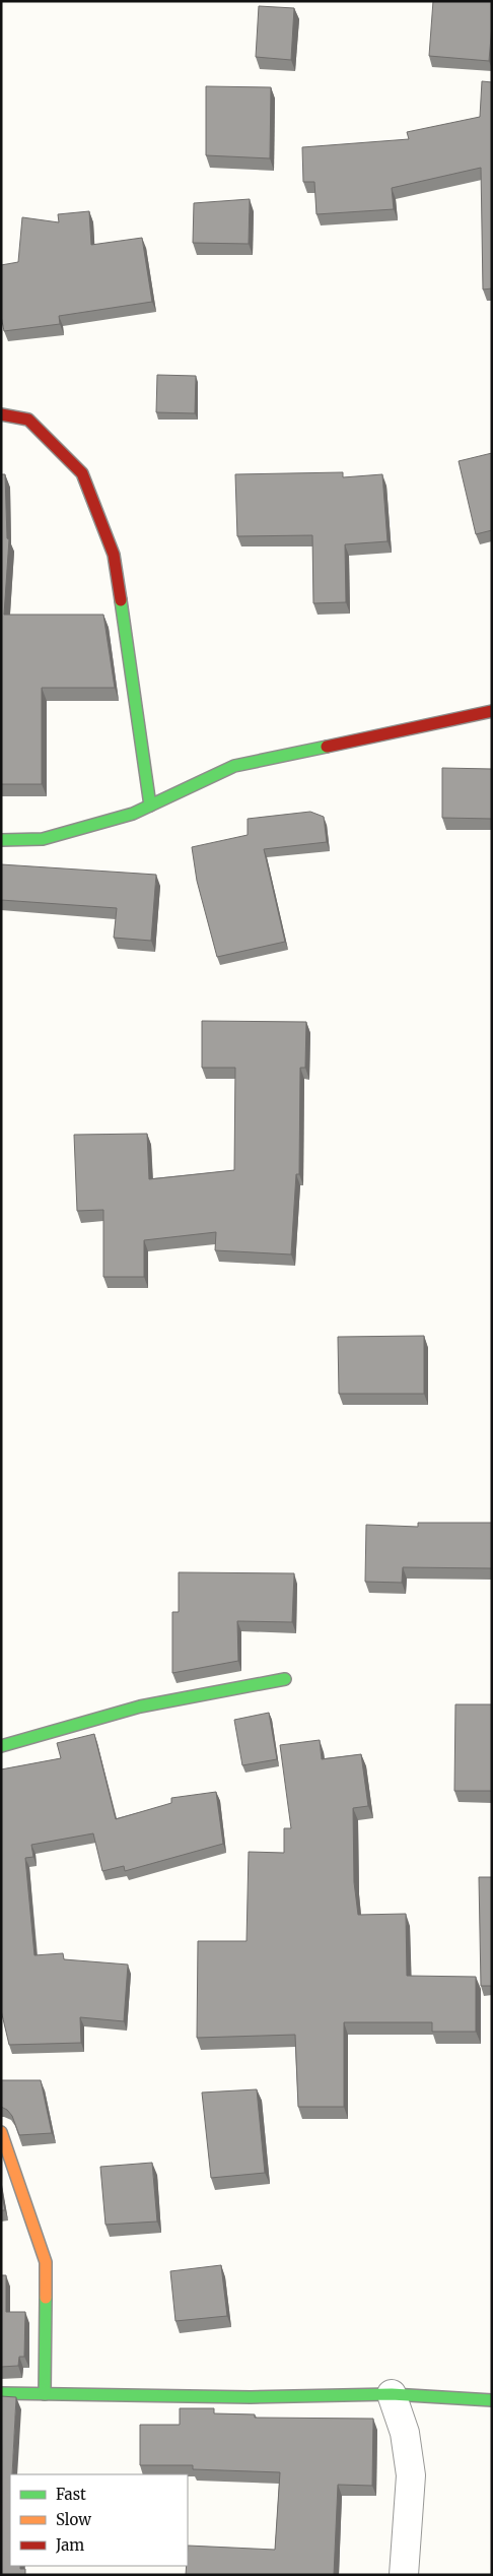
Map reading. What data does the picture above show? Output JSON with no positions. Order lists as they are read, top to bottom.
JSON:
{
  "legend": ["Fast", "Slow", "Jam"]
}
